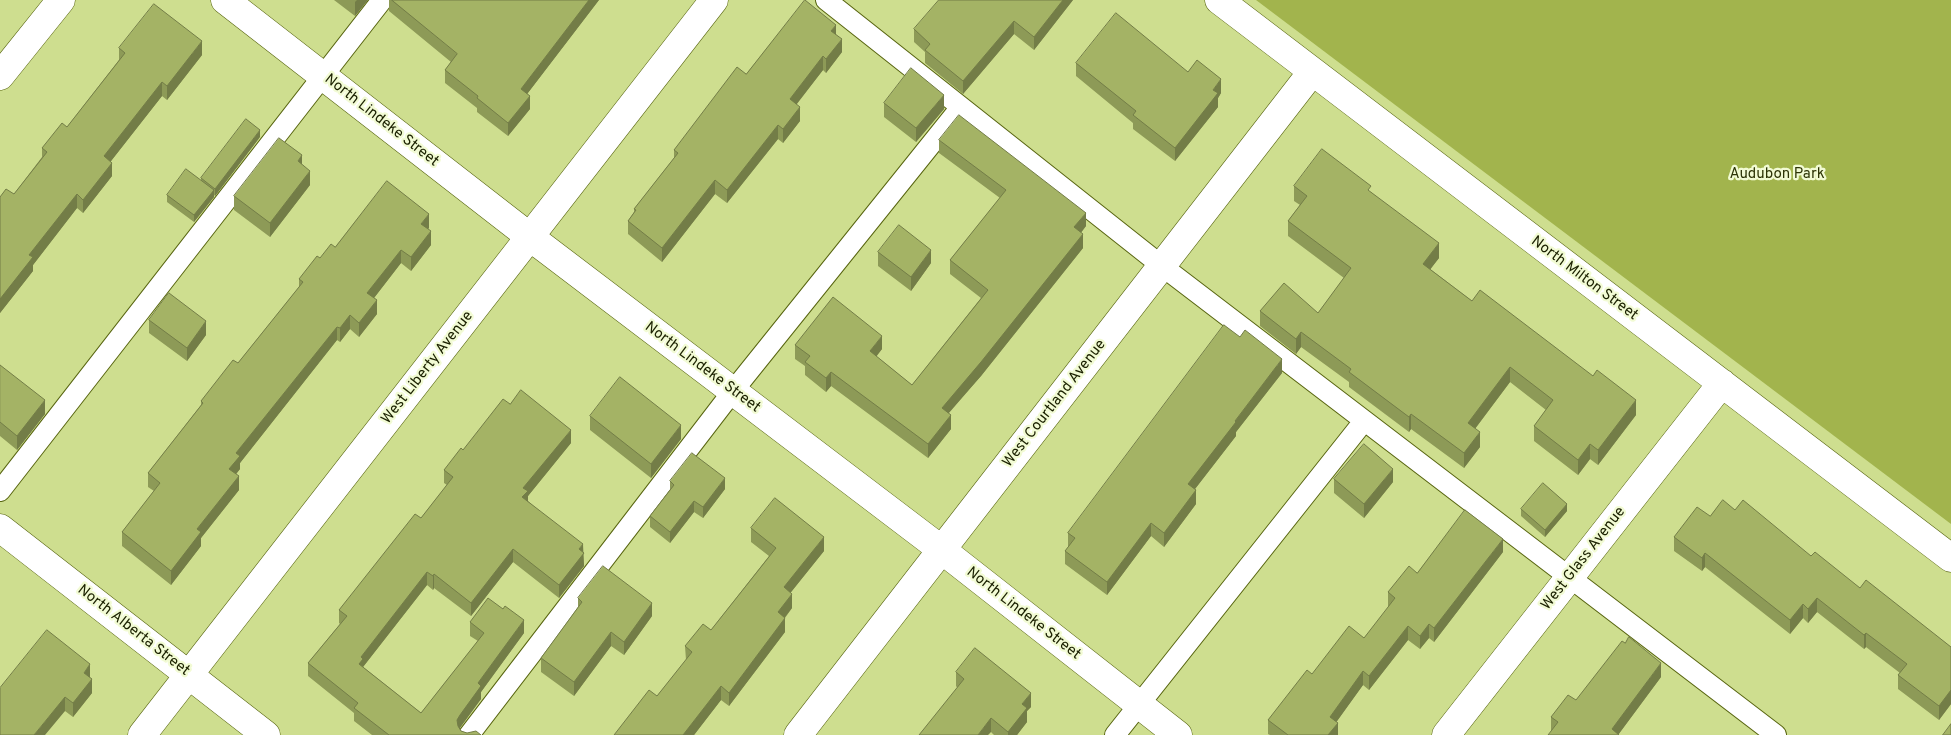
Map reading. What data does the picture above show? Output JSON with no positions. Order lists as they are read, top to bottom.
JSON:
{
  "streets": {
    "street": [
      "North Lindeke Street",
      "North Milton Street",
      "West Liberty Avenue",
      "West Courtland Avenue",
      "West Glass Avenue",
      "North Alberta Street"
    ]
  },
  "crossings": [
    ["North Lindeke Street", "West Liberty Avenue"],
    ["North Lindeke Street", "West Courtland Avenue"],
    ["North Milton Street", "West Courtland Avenue"],
    ["North Milton Street", "West Glass Avenue"],
    ["West Liberty Avenue", "North Alberta Street"]
  ],
  "parks": ["Audubon Park"]
}
